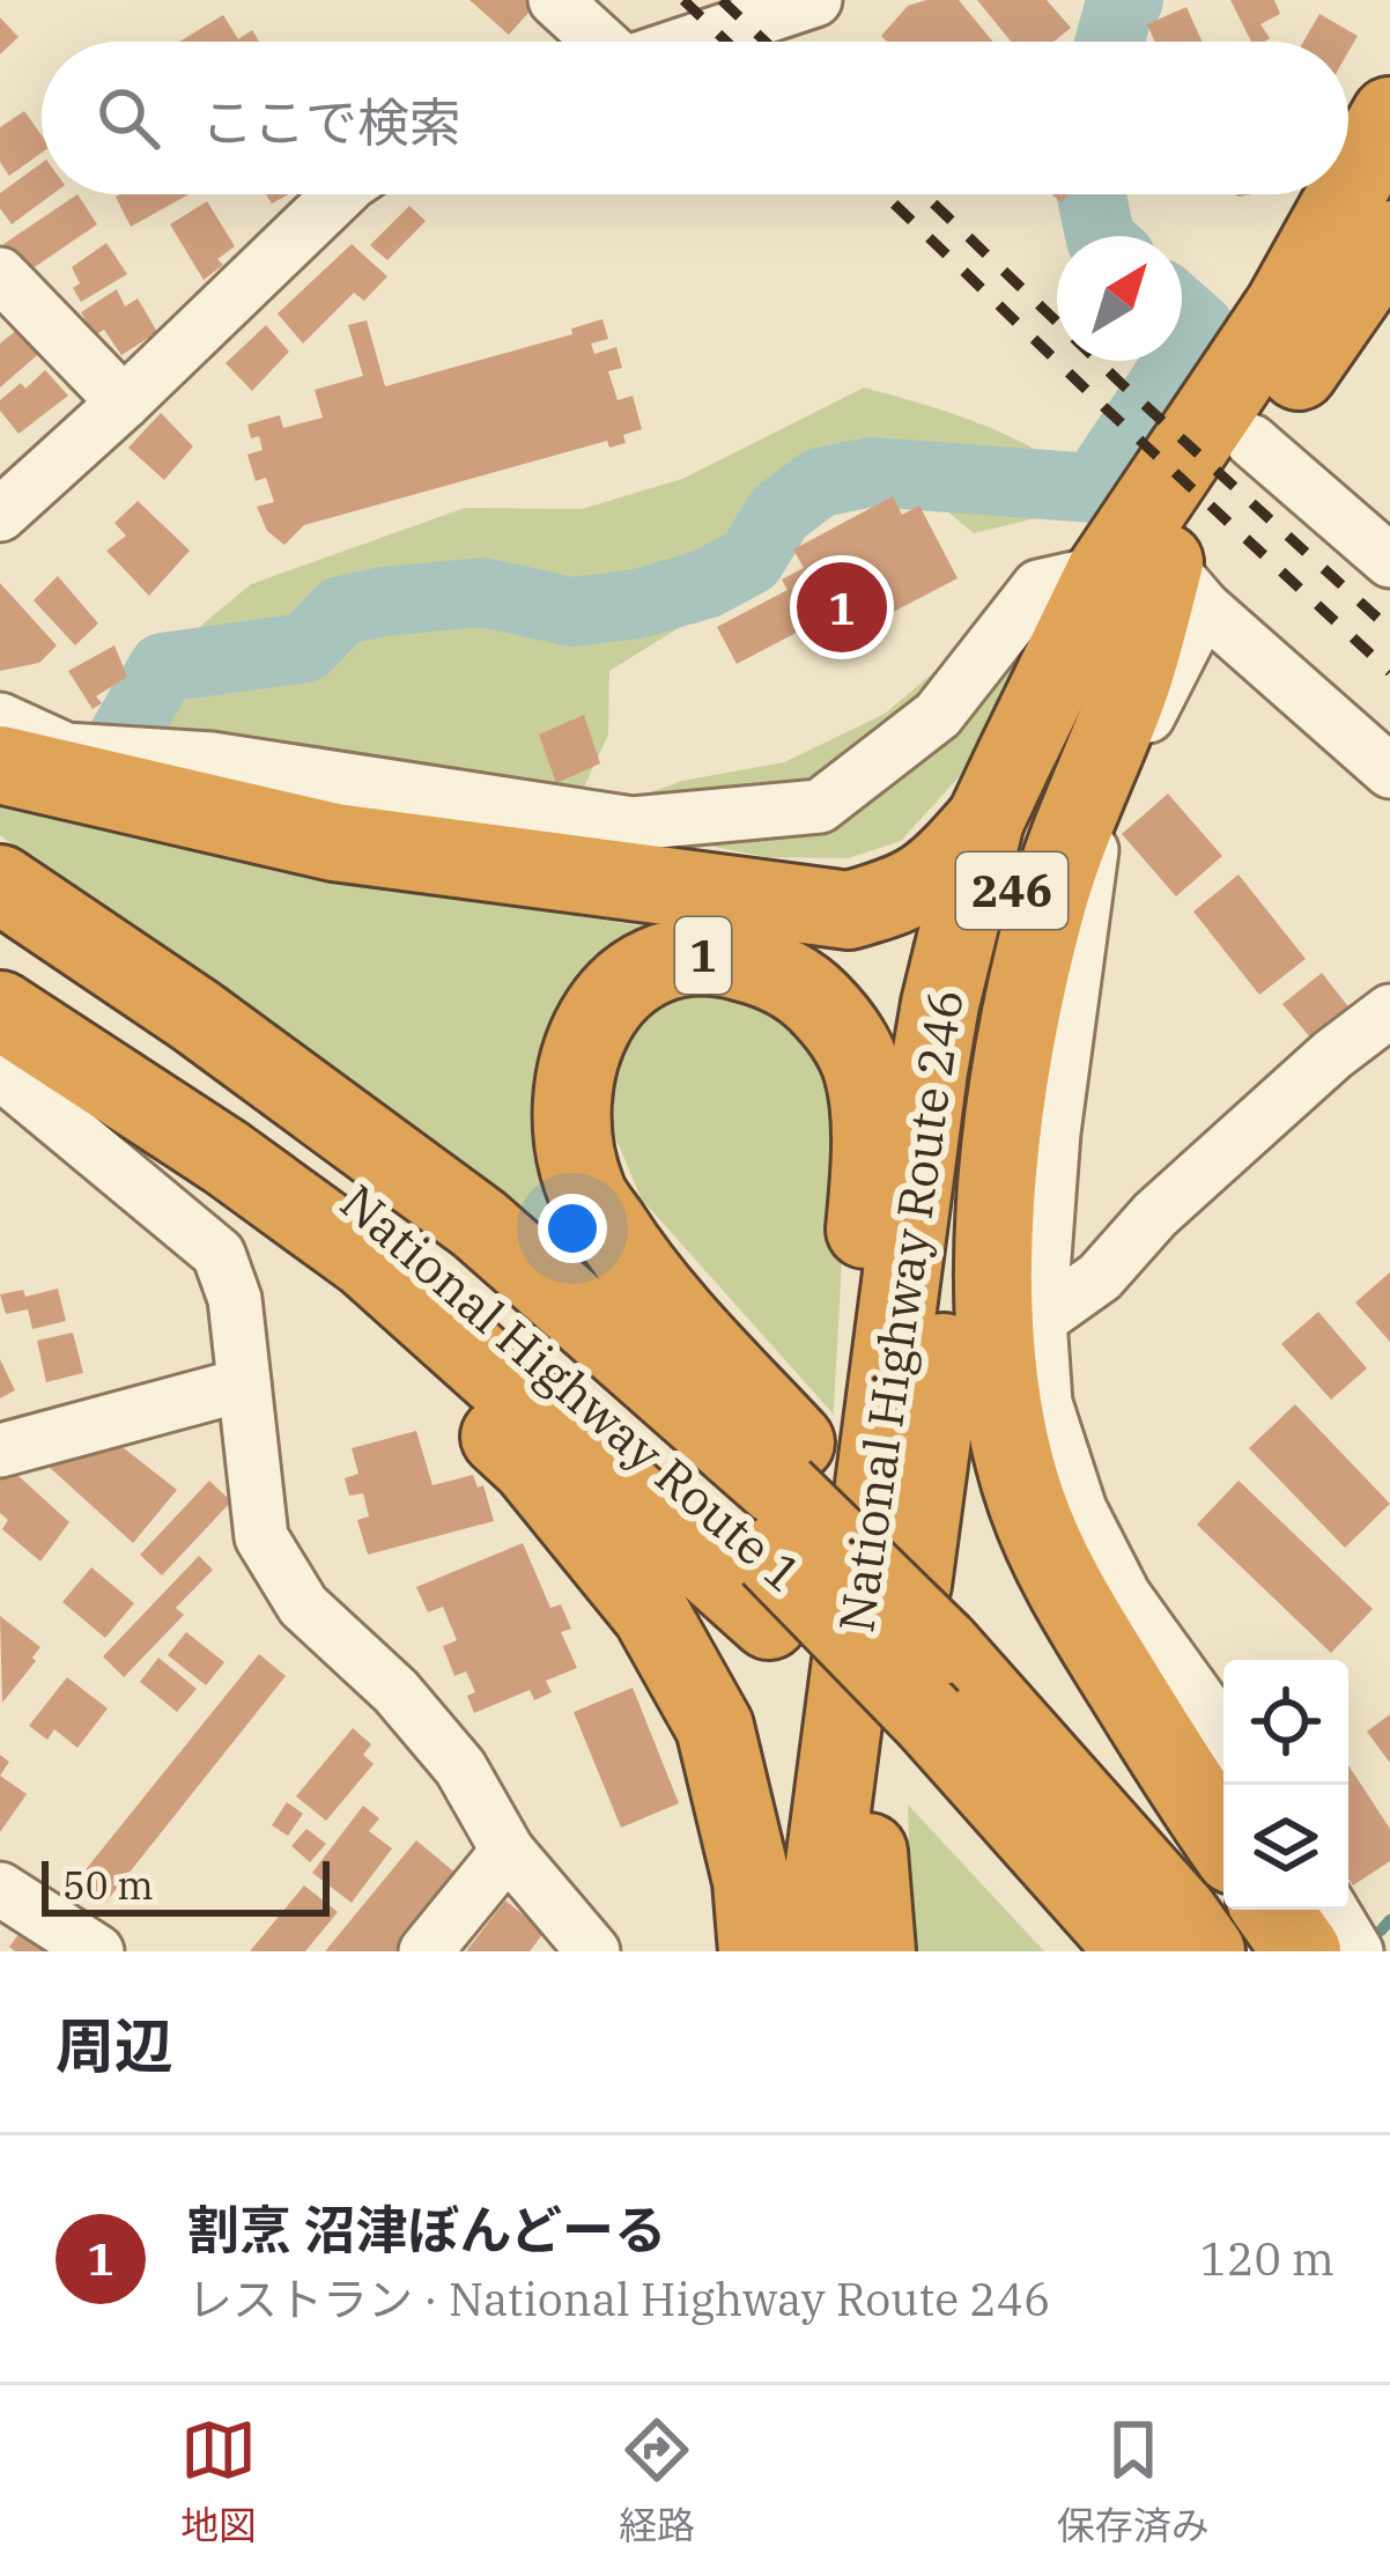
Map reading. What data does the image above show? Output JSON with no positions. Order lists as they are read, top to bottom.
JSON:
{
  "streets": {
    "highway": [
      "246",
      "1",
      "National Highway Route 246",
      "National Highway Route 1"
    ]
  },
  "crossings": [
    ["1", "National Highway Route 246"],
    ["1", "National Highway Route 1"]
  ],
  "scale_bar": "50 m",
  "north": "top right",
  "page": {
    "search": "ここで検索",
    "pins": "1",
    "scale": "50 m",
    "heading": "周辺",
    "list": [
      {
        "mark": "1",
        "name": "割烹 沼津ぼんどーる",
        "note": "レストラン · National Highway Route 246",
        "value": "120 m"
      }
    ],
    "nav": ["地図", "経路", "保存済み"]
  }
}
